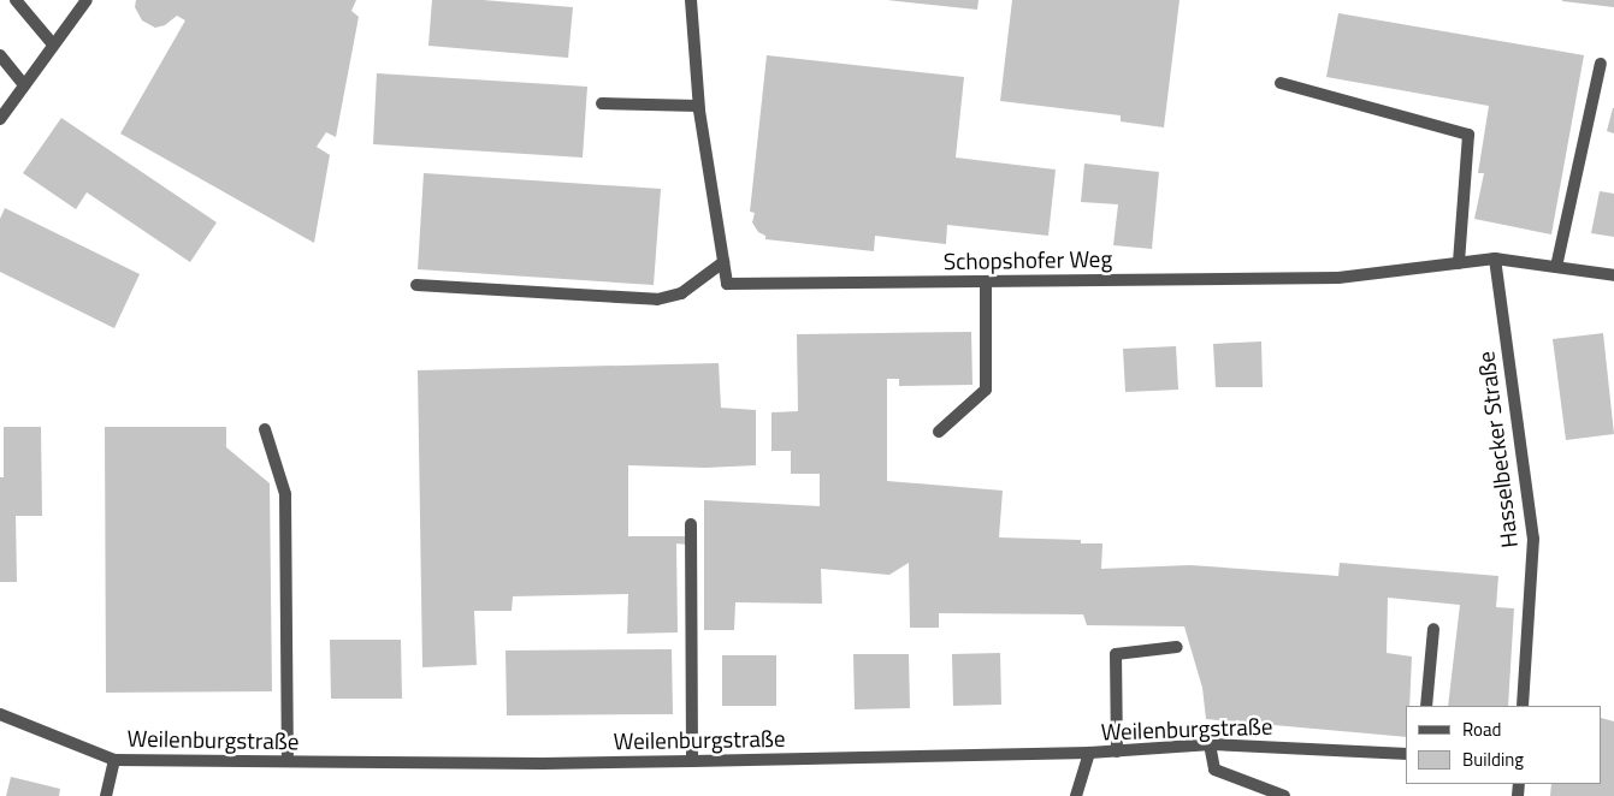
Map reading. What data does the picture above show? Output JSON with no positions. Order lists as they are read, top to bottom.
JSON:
{
  "streets": {
    "street": ["Schopshofer Weg", "Hasselbecker Straße", "Weilenburgstraße"]
  },
  "crossings": [
    ["Schopshofer Weg", "Hasselbecker Straße"]
  ],
  "legend": ["Road", "Building"]
}
